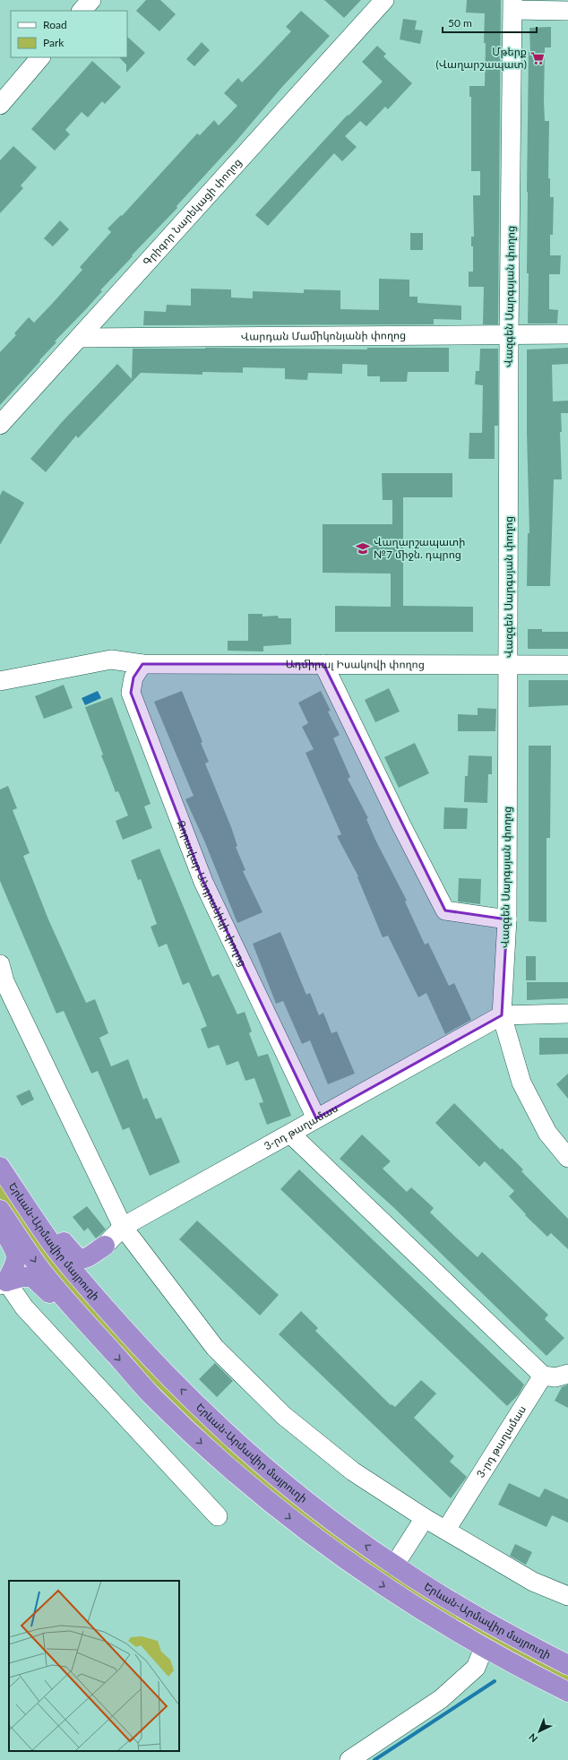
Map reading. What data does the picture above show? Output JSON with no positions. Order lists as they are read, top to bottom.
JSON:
{
  "streets": {
    "highway": ["Երևան-Արմավիր մայրուղի"],
    "street": [
      "Գրիգոր Նարեկացի փողոց",
      "Վազգեն Սարգսյան փողոց",
      "Վարդան Մամիկոնյանի փողոց",
      "Ադմիրալ Իսակովի փողոց",
      "Զորավար Անդրանիկի փողոց",
      "3-րդ թաղամաս"
    ]
  },
  "crossings": [
    ["Գրիգոր Նարեկացի փողոց", "Վարդան Մամիկոնյանի փողոց"],
    ["Վազգեն Սարգսյան փողոց", "Վարդան Մամիկոնյանի փողոց"],
    ["Վազգեն Սարգսյան փողոց", "Ադմիրալ Իսակովի փողոց"],
    ["Վազգեն Սարգսյան փողոց", "3-րդ թաղամաս"],
    ["Ադմիրալ Իսակովի փողոց", "Զորավար Անդրանիկի փողոց"],
    ["Զորավար Անդրանիկի փողոց", "3-րդ թաղամաս"]
  ],
  "places": {
    "supermarket": ["Մթերք (Վաղարշապատ)"],
    "school or university": ["Վաղարշապատի №7 միջն. դպրոց"]
  },
  "legend": ["Road", "Park"],
  "scale_bar": "50 m",
  "north": "bottom left"
}
